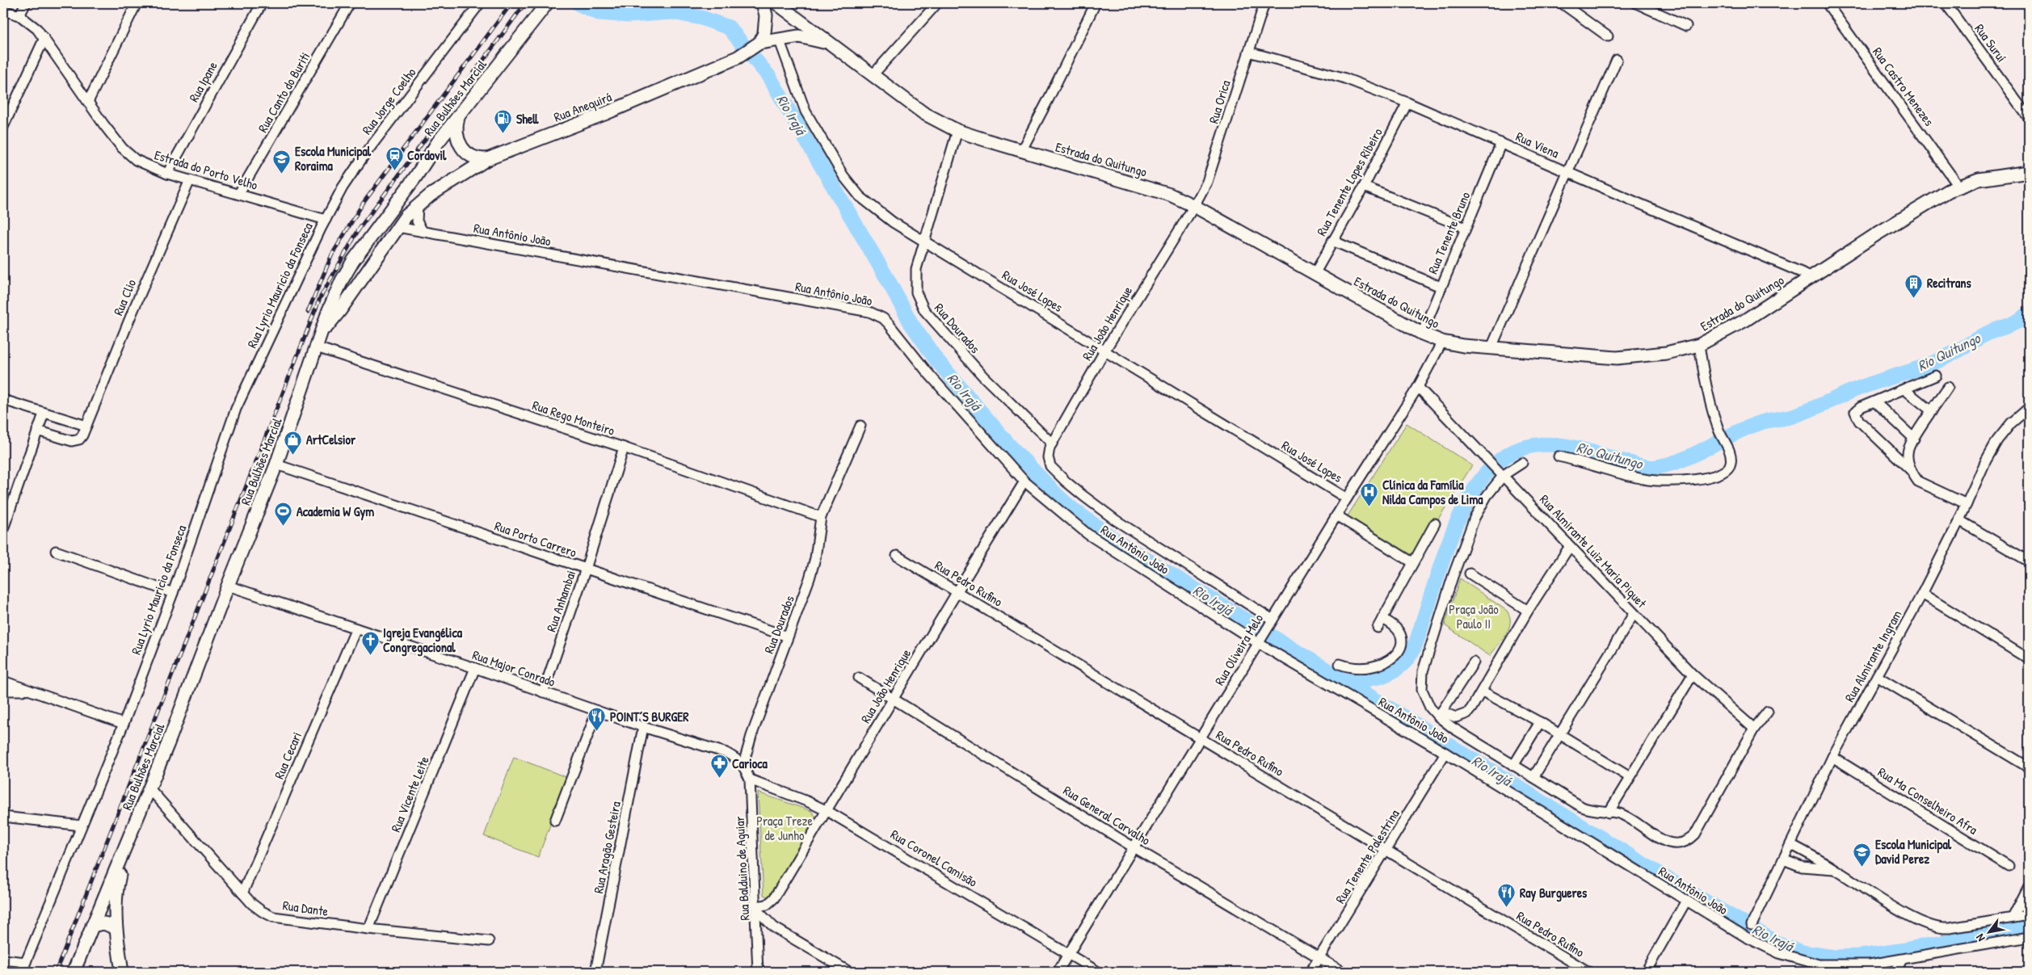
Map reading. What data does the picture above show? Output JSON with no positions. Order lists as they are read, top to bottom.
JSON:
{
  "streets": {
    "main road": ["Rua Bulhões Marcial", "Rua Anequirá", "Estrada do Quitungo"],
    "street": [
      "Rua Suruí",
      "Rua Ipane",
      "Rua Castro Menezes",
      "Rua Canto do Buriti",
      "Rua Jorge Coelho",
      "Rua Orica",
      "Rua Viena",
      "Estrada do Porto Velho",
      "Rua Tenente Lopes Ribeiro",
      "Rua Tenente Bruno",
      "Rua Antônio João",
      "Rua Lyrio Mauricio da Fonseca",
      "Rua José Lopes",
      "Rua Clio",
      "Rua João Henrique",
      "Rua Dourados",
      "Rua Rego Monteiro",
      "Rua Porto Carrero",
      "Rua Almirante Luiz Maria Piquet",
      "Rua Pedro Rufino",
      "Rua Anhambai",
      "Rua Oliveira Melo",
      "Rua Almirante Ingram",
      "Rua Major Conrado",
      "Rua Cecari",
      "Rua Vicente Leite",
      "Rua Ma Conselheiro Afra",
      "Rua General Carvalho",
      "Rua Aragão Gesteira",
      "Rua Tenente Palestrina",
      "Rua Coronel Camisão",
      "Rua Balduino de Aguiar",
      "Rua Dante"
    ]
  },
  "crossings": [
    ["Rua Ipane", "Estrada do Porto Velho"],
    ["Rua Castro Menezes", "Estrada do Quitungo"],
    ["Rua Canto do Buriti", "Estrada do Porto Velho"],
    ["Rua Bulhões Marcial", "Rua Anequirá"],
    ["Rua Bulhões Marcial", "Rua Rego Monteiro"],
    ["Rua Bulhões Marcial", "Rua Porto Carrero"],
    ["Rua Bulhões Marcial", "Rua Major Conrado"],
    ["Rua Bulhões Marcial", "Rua Dante"],
    ["Rua Jorge Coelho", "Estrada do Porto Velho"],
    ["Rua Jorge Coelho", "Rua Lyrio Mauricio da Fonseca"],
    ["Rua Orica", "Rua Viena"],
    ["Rua Orica", "Estrada do Quitungo"],
    ["Rua Orica", "Rua João Henrique"],
    ["Rua Anequirá", "Estrada do Quitungo"],
    ["Rua Anequirá", "Rua Antônio João"],
    ["Rua Viena", "Estrada do Quitungo"],
    ["Rua Viena", "Rua Tenente Lopes Ribeiro"],
    ["Rua Viena", "Rua Tenente Bruno"],
    ["Estrada do Quitungo", "Rua Tenente Lopes Ribeiro"],
    ["Estrada do Quitungo", "Rua Tenente Bruno"],
    ["Estrada do Quitungo", "Rua José Lopes"],
    ["Estrada do Quitungo", "Rua João Henrique"],
    ["Estrada do Quitungo", "Rua Dourados"],
    ["Estrada do Quitungo", "Rua Oliveira Melo"],
    ["Estrada do Porto Velho", "Rua Lyrio Mauricio da Fonseca"],
    ["Estrada do Porto Velho", "Rua Clio"],
    ["Rua Antônio João", "Rua João Henrique"],
    ["Rua Antônio João", "Rua Almirante Luiz Maria Piquet"],
    ["Rua Antônio João", "Rua Oliveira Melo"],
    ["Rua Antônio João", "Rua Tenente Palestrina"],
    ["Rua José Lopes", "Rua João Henrique"],
    ["Rua José Lopes", "Rua Dourados"],
    ["Rua José Lopes", "Rua Oliveira Melo"],
    ["Rua João Henrique", "Rua Dourados"],
    ["Rua João Henrique", "Rua Pedro Rufino"],
    ["Rua João Henrique", "Rua General Carvalho"],
    ["Rua João Henrique", "Rua Coronel Camisão"],
    ["Rua Dourados", "Rua Rego Monteiro"],
    ["Rua Dourados", "Rua Porto Carrero"],
    ["Rua Dourados", "Rua Major Conrado"],
    ["Rua Dourados", "Rua Balduino de Aguiar"],
    ["Rua Rego Monteiro", "Rua Anhambai"],
    ["Rua Porto Carrero", "Rua Anhambai"],
    ["Rua Almirante Luiz Maria Piquet", "Rua Oliveira Melo"],
    ["Rua Pedro Rufino", "Rua Oliveira Melo"],
    ["Rua Pedro Rufino", "Rua Tenente Palestrina"],
    ["Rua Anhambai", "Rua Major Conrado"],
    ["Rua Oliveira Melo", "Rua General Carvalho"],
    ["Rua Oliveira Melo", "Rua Coronel Camisão"],
    ["Rua Almirante Ingram", "Rua Ma Conselheiro Afra"],
    ["Rua Major Conrado", "Rua Cecari"],
    ["Rua Major Conrado", "Rua Vicente Leite"],
    ["Rua Major Conrado", "Rua Aragão Gesteira"],
    ["Rua Major Conrado", "Rua Balduino de Aguiar"],
    ["Rua Cecari", "Rua Dante"],
    ["Rua Vicente Leite", "Rua Dante"],
    ["Rua General Carvalho", "Rua Tenente Palestrina"],
    ["Rua Coronel Camisão", "Rua Balduino de Aguiar"]
  ],
  "water": ["Rio Irajá", "Rio Quitungo"],
  "parks": ["Praça João Paulo II", "Praça Treze de Junho"],
  "places": {
    "fuel station": ["Shell"],
    "station": ["Cordovil"],
    "school or university": ["Escola Municipal Roraima", "Escola Municipal David Perez"],
    "building": ["Recitrans"],
    "shop": ["ArtCelsior"],
    "hospital": ["Clínica da Família Nilda Campos de Lima"],
    "sports": ["Academia W Gym"],
    "church": ["Igreja Evangélica Congregacional"],
    "restaurant": ["POINT´S BURGER", "Ray Burgueres"],
    "pharmacy": ["Carioca"]
  },
  "north": "bottom left"
}
